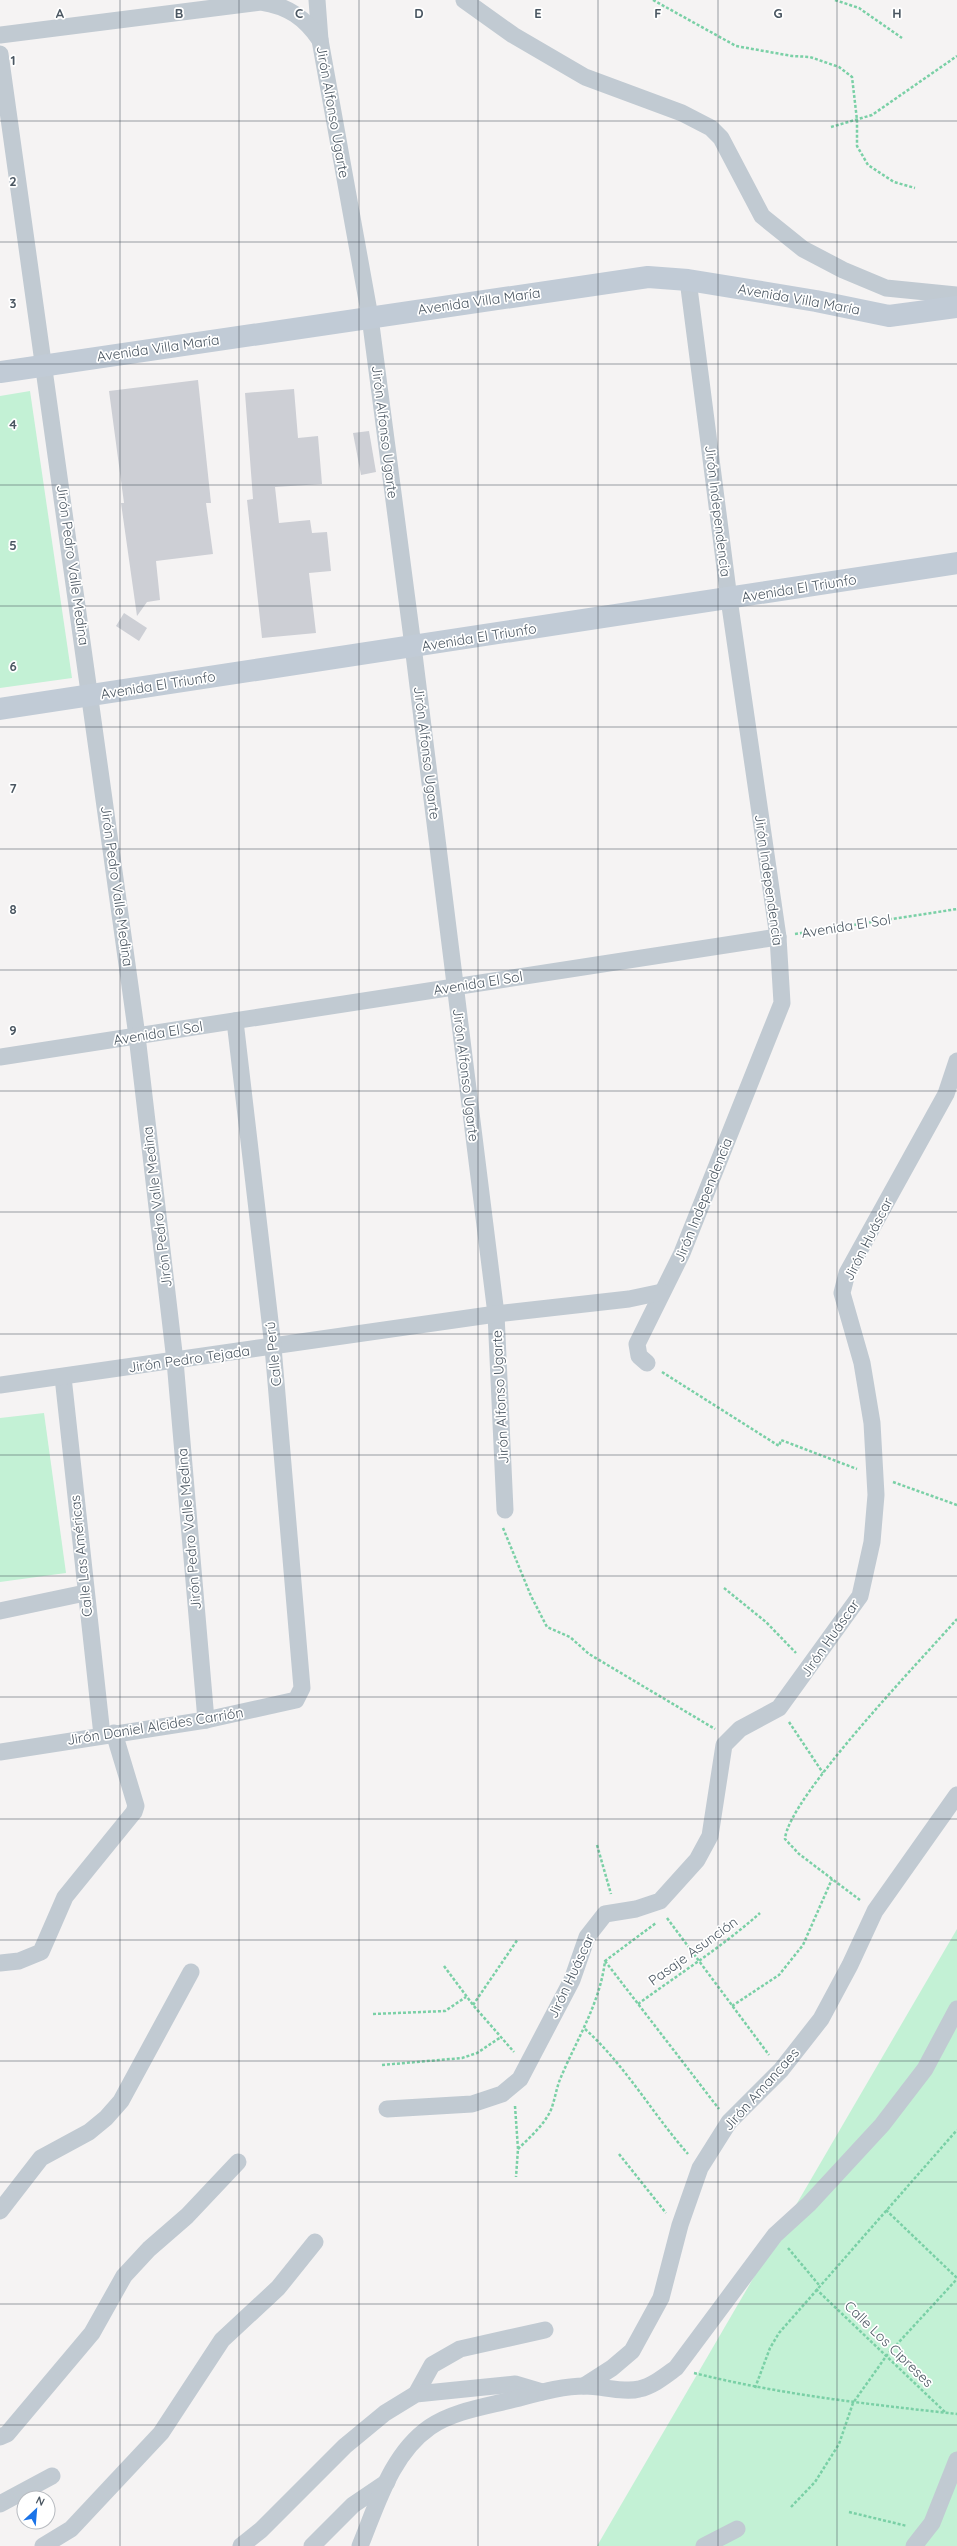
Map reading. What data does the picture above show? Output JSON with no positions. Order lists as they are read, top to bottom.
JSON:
{
  "streets": {
    "main road": ["Avenida Villa María", "Avenida El Triunfo"],
    "street": [
      "Jirón Alfonso Ugarte",
      "Jirón Independencia",
      "Jirón Pedro Valle Medina",
      "Avenida El Sol",
      "Jirón Huáscar",
      "Calle Perú",
      "Jirón Pedro Tejada",
      "Calle Las Américas",
      "Jirón Daniel Alcides Carrión",
      "Jirón Amancaes"
    ],
    "path": ["Pasaje Asunción", "Calle Los Cipreses"]
  },
  "crossings": [
    ["Jirón Alfonso Ugarte", "Avenida Villa María"],
    ["Jirón Alfonso Ugarte", "Avenida El Triunfo"],
    ["Jirón Alfonso Ugarte", "Avenida El Sol"],
    ["Jirón Alfonso Ugarte", "Jirón Pedro Tejada"],
    ["Avenida Villa María", "Jirón Independencia"],
    ["Avenida Villa María", "Jirón Pedro Valle Medina"],
    ["Jirón Independencia", "Avenida El Triunfo"],
    ["Jirón Independencia", "Avenida El Sol"],
    ["Jirón Pedro Valle Medina", "Avenida El Triunfo"],
    ["Jirón Pedro Valle Medina", "Avenida El Sol"],
    ["Jirón Pedro Valle Medina", "Jirón Pedro Tejada"],
    ["Jirón Pedro Valle Medina", "Jirón Daniel Alcides Carrión"],
    ["Avenida El Sol", "Calle Perú"],
    ["Calle Perú", "Jirón Pedro Tejada"],
    ["Calle Perú", "Jirón Daniel Alcides Carrión"],
    ["Jirón Pedro Tejada", "Calle Las Américas"],
    ["Calle Las Américas", "Jirón Daniel Alcides Carrión"]
  ],
  "north": "top right",
  "grid": {
    "columns": [
      "A",
      "B",
      "C",
      "D",
      "E",
      "F",
      "G",
      "H"
    ],
    "rows": [
      "1",
      "2",
      "3",
      "4",
      "5",
      "6",
      "7",
      "8",
      "9"
    ]
  }
}
